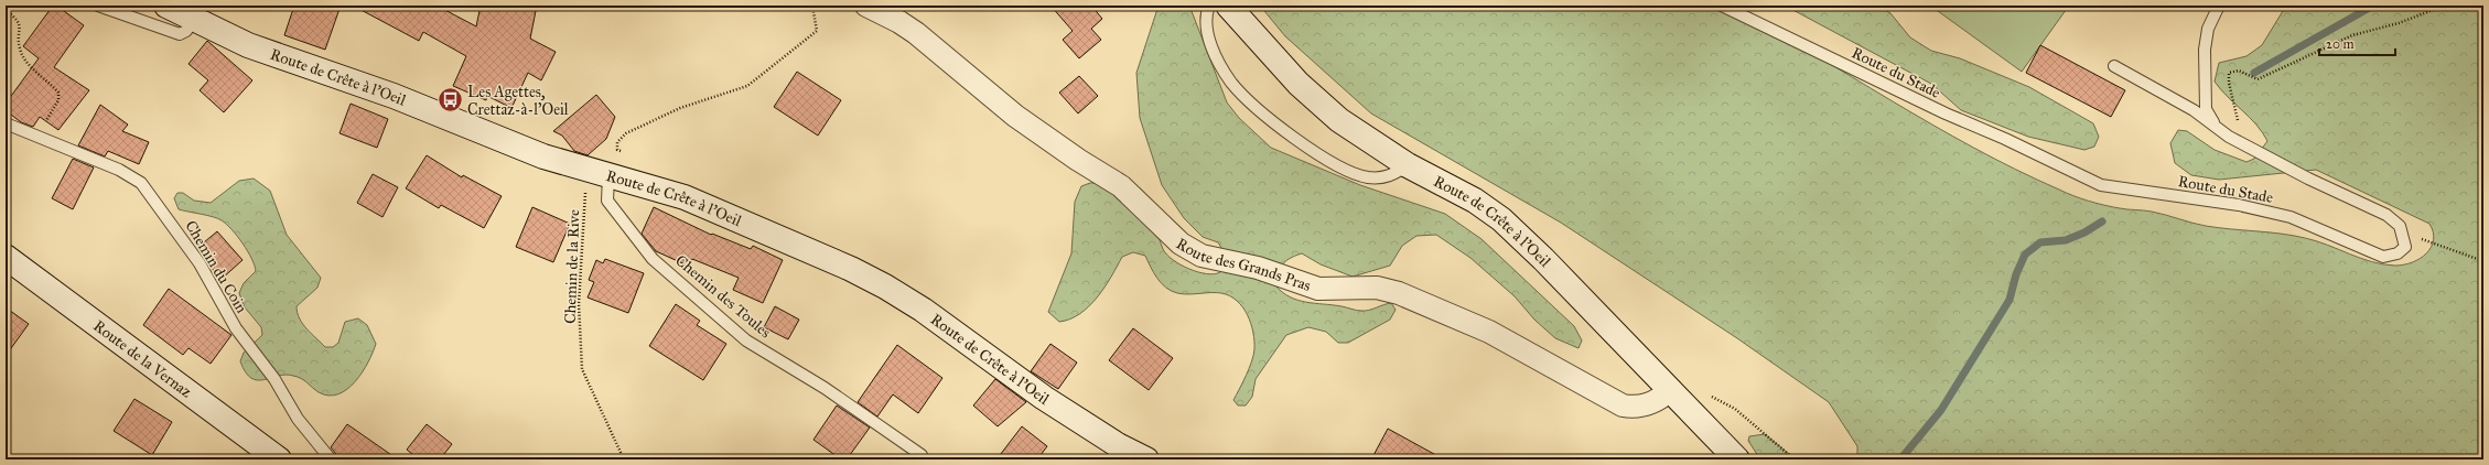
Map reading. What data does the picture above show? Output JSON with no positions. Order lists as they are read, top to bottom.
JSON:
{
  "streets": {
    "street": ["Route de Crête à l'Oeil", "Route des Grands Pras", "Route de la Vernaz"],
    "lane": ["Route du Stade", "Chemin du Coin", "Chemin des Toules"],
    "path": ["Chemin de la Rive"]
  },
  "crossings": [
    ["Route de Crête à l'Oeil", "Route des Grands Pras"],
    ["Route de Crête à l'Oeil", "Chemin de la Rive"],
    ["Route de Crête à l'Oeil", "Chemin des Toules"],
    ["Chemin de la Rive", "Chemin des Toules"]
  ],
  "places": {
    "bus stop": ["Les Agettes, Crettaz-à-l'Oeil"]
  },
  "scale_bar": "20 m"
}
